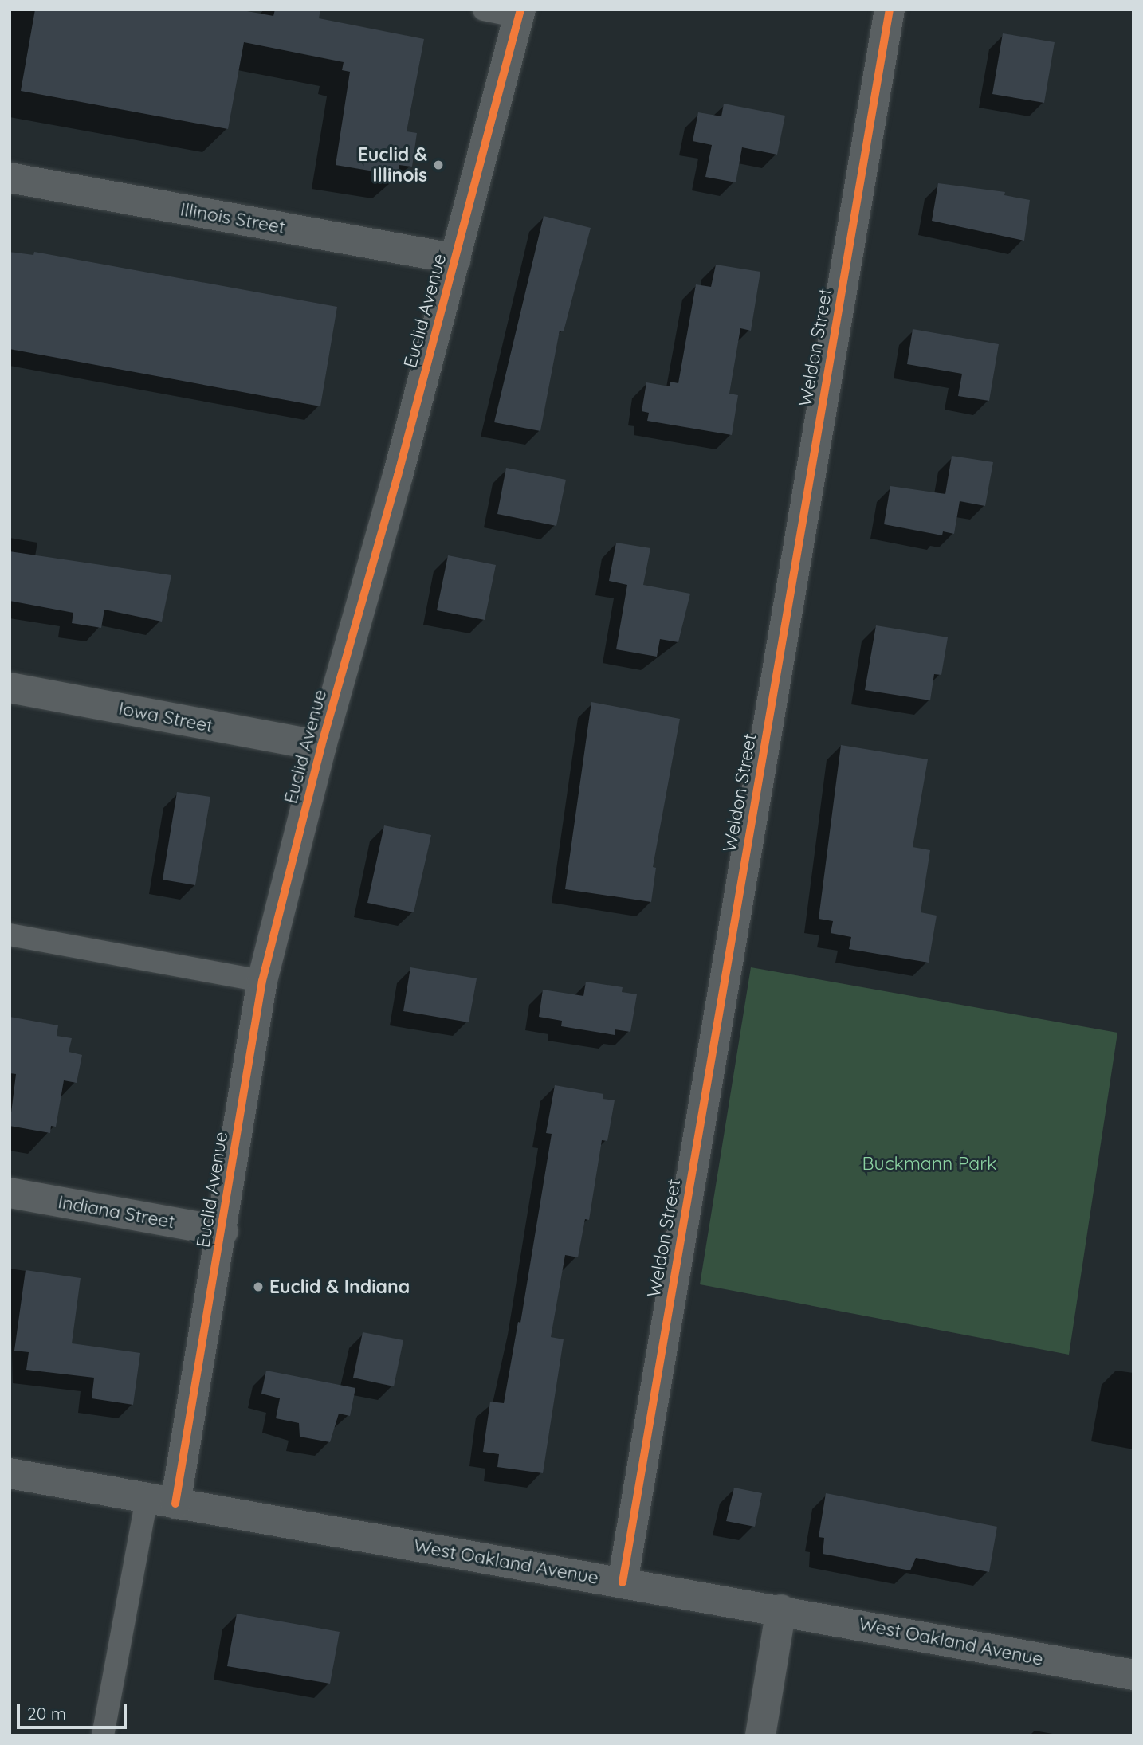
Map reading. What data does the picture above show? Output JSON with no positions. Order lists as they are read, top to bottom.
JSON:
{
  "streets": {
    "street": [
      "Illinois Street",
      "Euclid Avenue",
      "Weldon Street",
      "Iowa Street",
      "Indiana Street",
      "West Oakland Avenue"
    ]
  },
  "crossings": [
    ["Illinois Street", "Euclid Avenue"],
    ["Euclid Avenue", "Iowa Street"],
    ["Euclid Avenue", "Indiana Street"],
    ["Euclid Avenue", "West Oakland Avenue"],
    ["Weldon Street", "West Oakland Avenue"]
  ],
  "parks": ["Buckmann Park"],
  "places": ["Euclid & Illinois", "Euclid & Indiana"],
  "scale_bar": "20 m"
}
